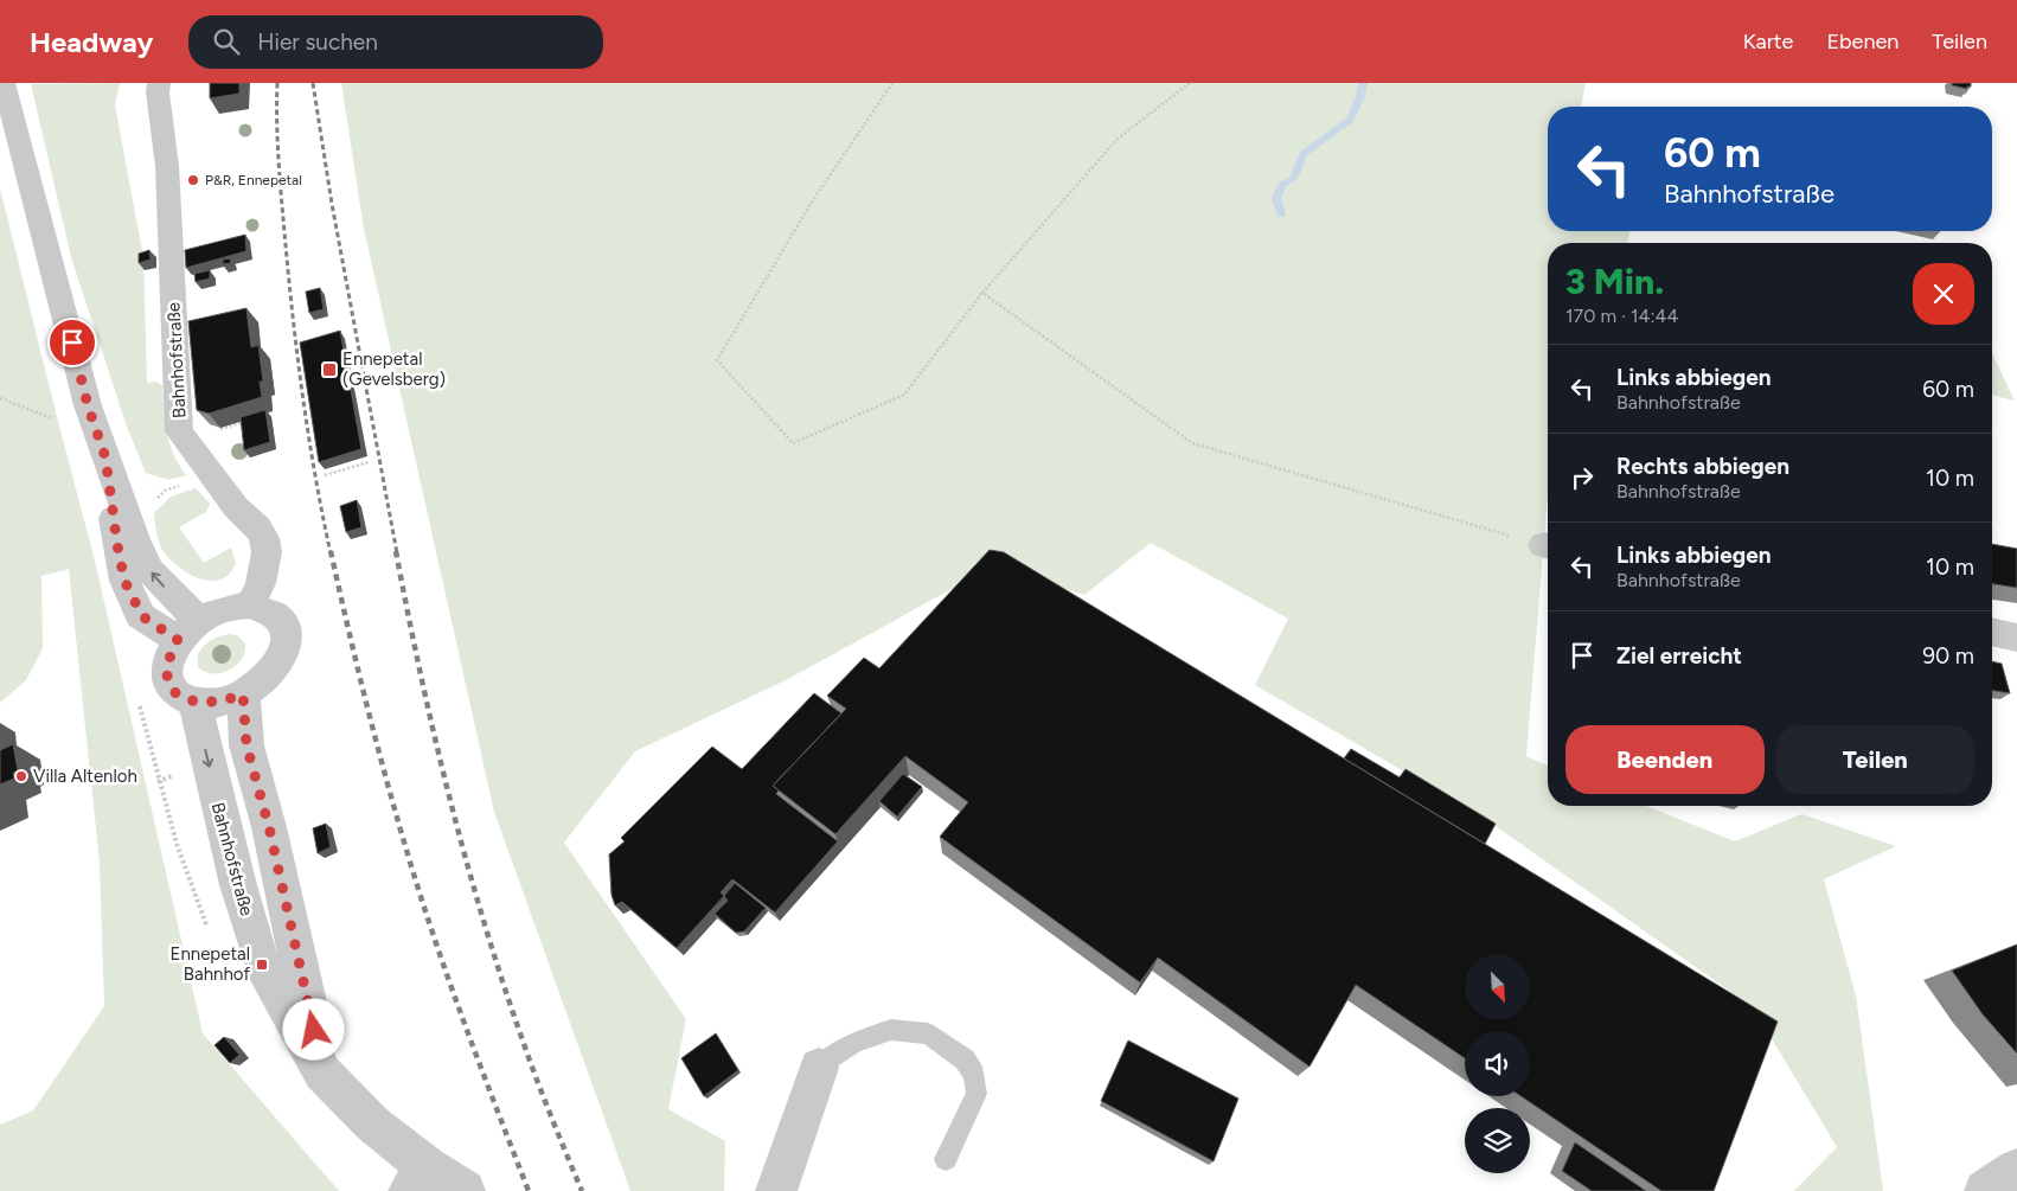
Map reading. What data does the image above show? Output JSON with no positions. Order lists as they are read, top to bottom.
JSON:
{
  "streets": {
    "street": ["Bahnhofstraße"]
  },
  "places": {
    "other": ["P&R, Ennepetal", "Villa Altenloh"],
    "transit": ["Ennepetal (Gevelsberg)", "Ennepetal Bahnhof"]
  },
  "north": "bottom right",
  "page": {
    "header": "Headway",
    "search": "Hier suchen",
    "nav": ["Karte", "Ebenen", "Teilen"],
    "turn": ["60 m", "Bahnhofstraße"],
    "heading": ["3 Min.", "170 m · 14:44"],
    "list": [
      {
        "name": "Links abbiegen",
        "note": "Bahnhofstraße",
        "value": "60 m"
      },
      {
        "name": "Rechts abbiegen",
        "note": "Bahnhofstraße",
        "value": "10 m"
      },
      {
        "name": "Links abbiegen",
        "note": "Bahnhofstraße",
        "value": "10 m"
      },
      {
        "name": "Ziel erreicht",
        "value": "90 m"
      }
    ],
    "buttons": ["Beenden", "Teilen"]
  }
}
